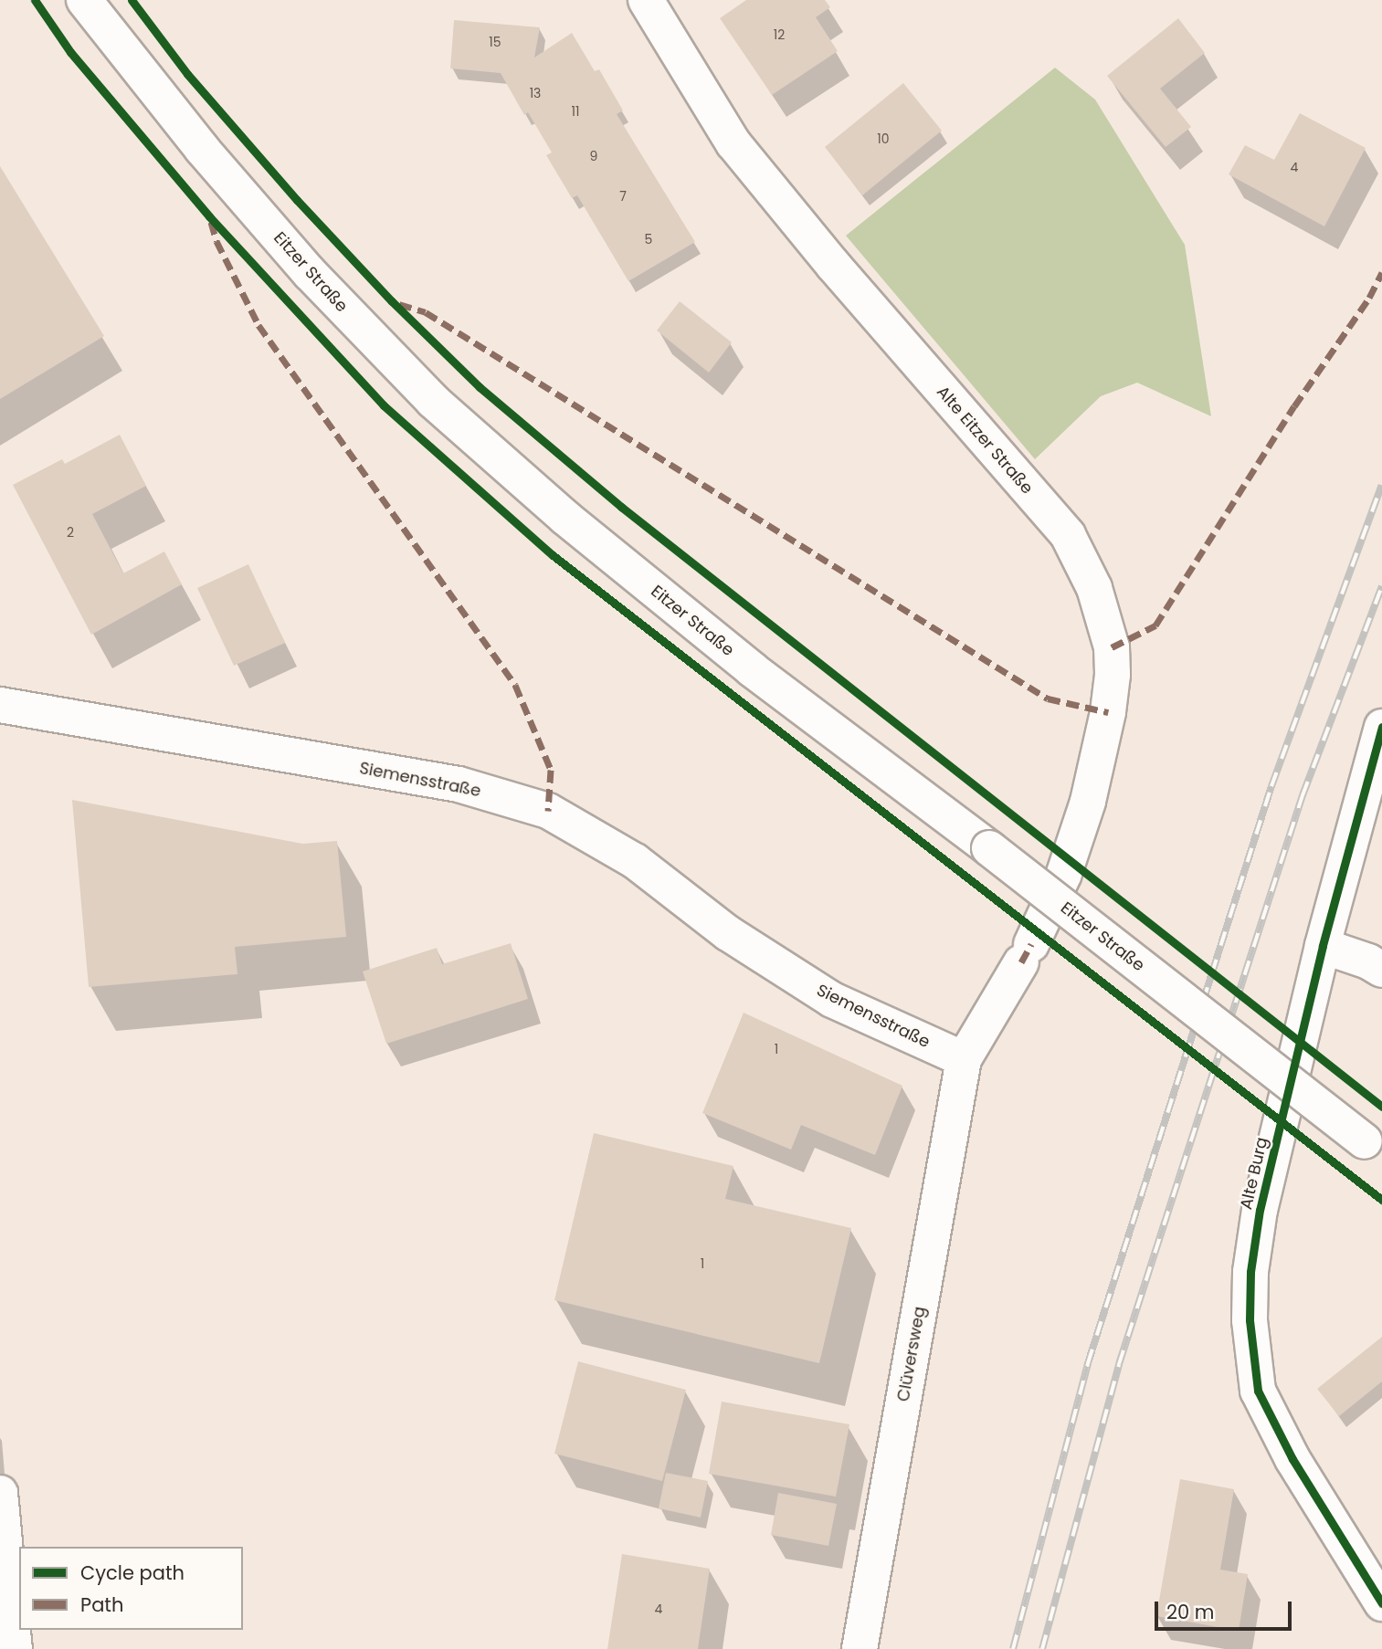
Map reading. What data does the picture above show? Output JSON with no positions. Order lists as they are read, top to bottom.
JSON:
{
  "streets": {
    "street": [
      "Eitzer Straße",
      "Alte Eitzer Straße",
      "Siemensstraße",
      "Alte Burg",
      "Clüversweg"
    ]
  },
  "crossings": [
    ["Alte Eitzer Straße", "Siemensstraße"],
    ["Alte Eitzer Straße", "Clüversweg"],
    ["Siemensstraße", "Clüversweg"]
  ],
  "house_numbers": [
    "12",
    "15",
    "13",
    "11",
    "10",
    "9",
    "4",
    "7",
    "5",
    "2",
    "1",
    "1",
    "4"
  ],
  "legend": ["Cycle path", "Path"],
  "scale_bar": "20 m"
}
